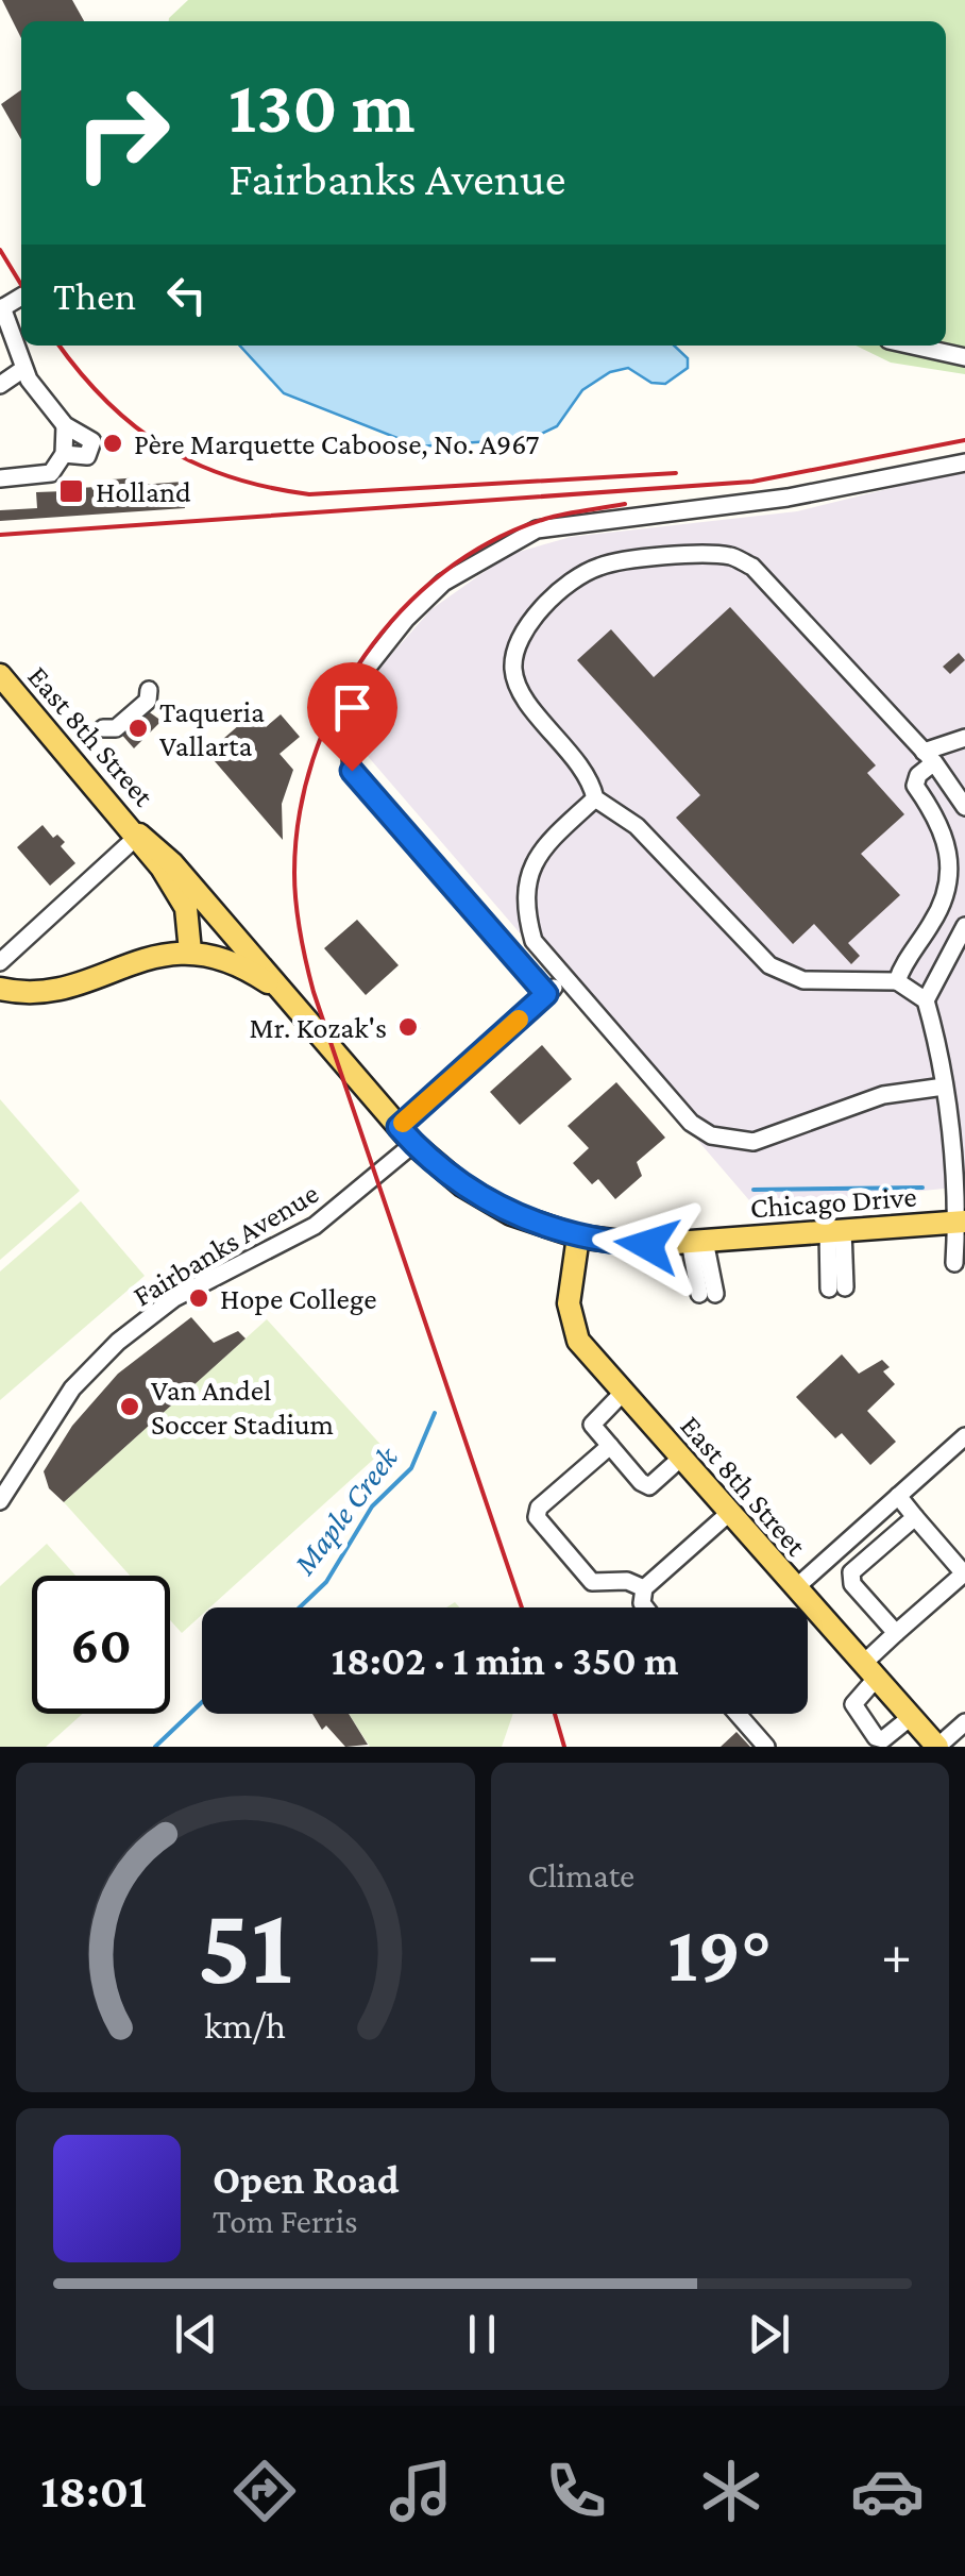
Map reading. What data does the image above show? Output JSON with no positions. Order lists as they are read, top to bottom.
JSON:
{
  "streets": {
    "main road": ["East 8th Street", "Chicago Drive"],
    "street": ["Fairbanks Avenue"]
  },
  "crossings": [
    ["East 8th Street", "Chicago Drive"],
    ["East 8th Street", "Fairbanks Avenue"],
    ["Chicago Drive", "Fairbanks Avenue"]
  ],
  "water": ["Maple Creek"],
  "places": {
    "other": [
      "Père Marquette Caboose, No. A967",
      "Taqueria Vallarta",
      "Mr. Kozak's",
      "Hope College",
      "Van Andel Soccer Stadium"
    ],
    "transit": ["Holland"]
  },
  "page": {
    "turn": ["130 m", "Fairbanks Avenue"],
    "then": "Then",
    "limit": "60",
    "trip": "18:02 · 1 min · 350 m",
    "tile": "Climate",
    "heat": ["−", "19°", "+"],
    "song": ["Open Road", "Tom Ferris"],
    "tabs": "18:01",
    "gauge": ["51", "km/h"]
  }
}
